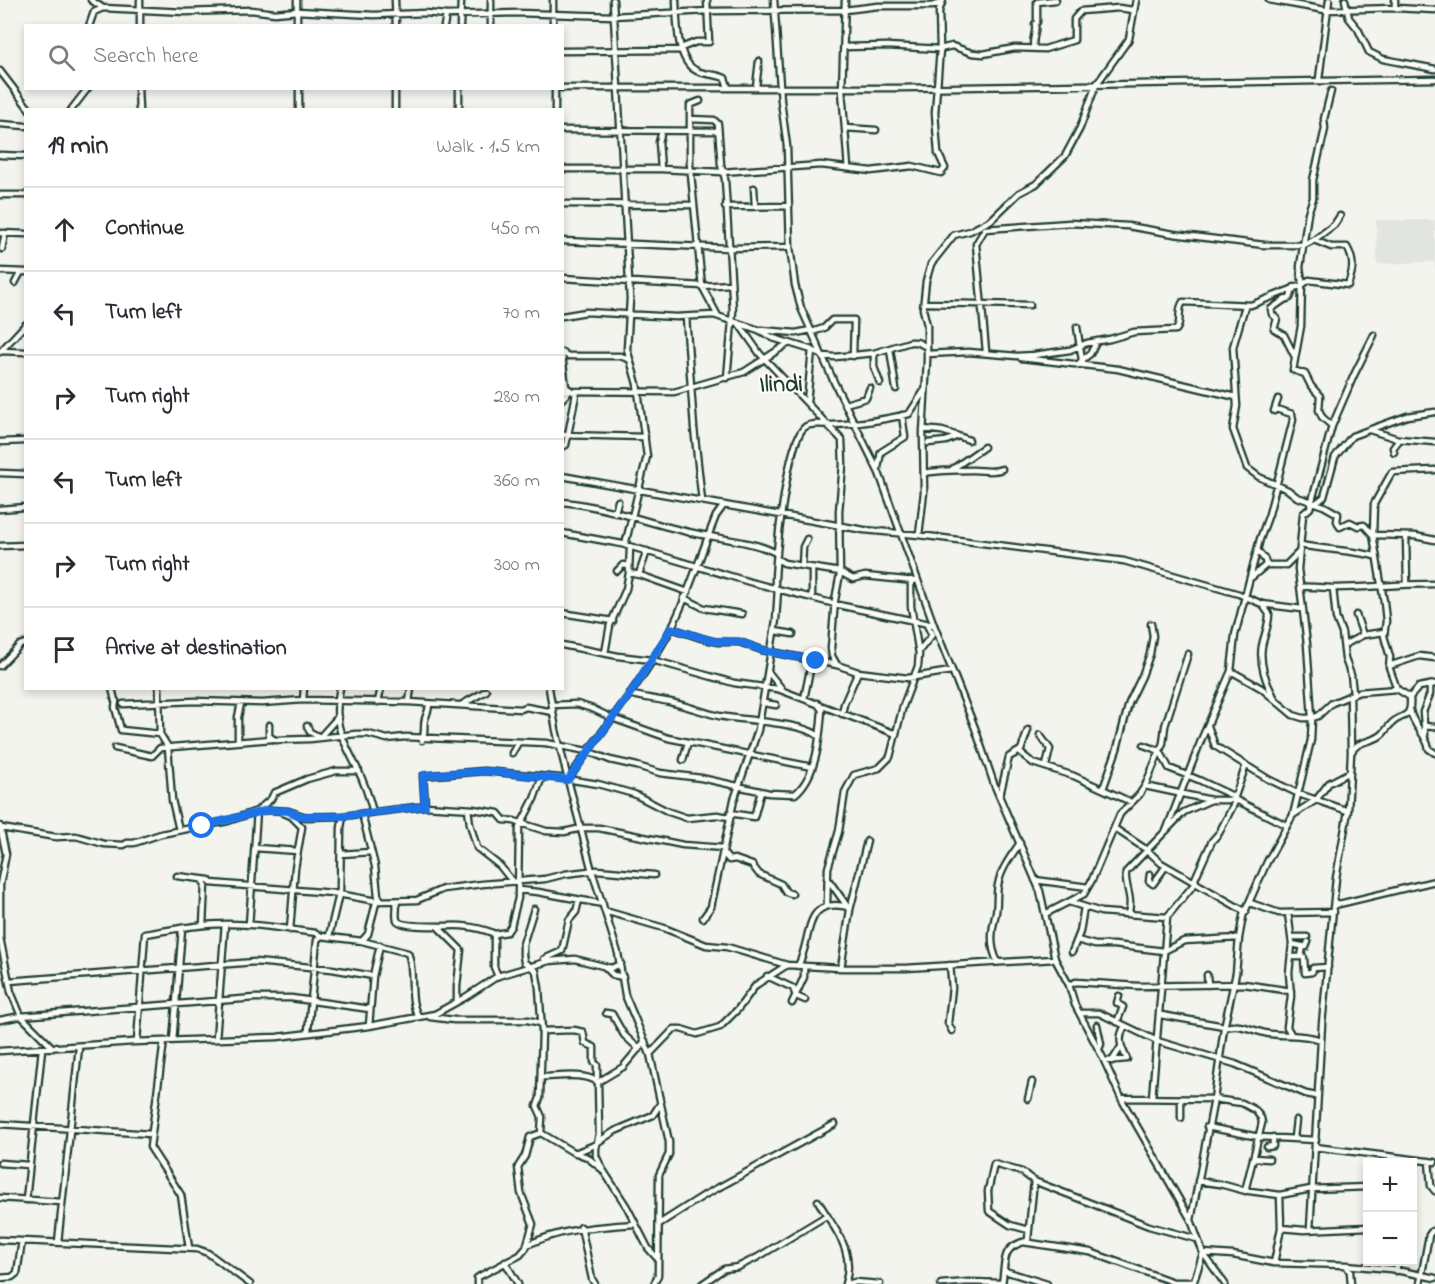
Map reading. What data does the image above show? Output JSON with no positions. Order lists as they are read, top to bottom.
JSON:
{
  "districts": ["Ilindi"],
  "page": {
    "search": "Search here",
    "heading": ["19 min", "Walk · 1.5 km"],
    "list": [
      ["Continue", "450 m"],
      ["Turn left", "70 m"],
      ["Turn right", "280 m"],
      ["Turn left", "360 m"],
      ["Turn right", "300 m"],
      "Arrive at destination"
    ],
    "map_buttons": ["+", "−"]
  }
}
